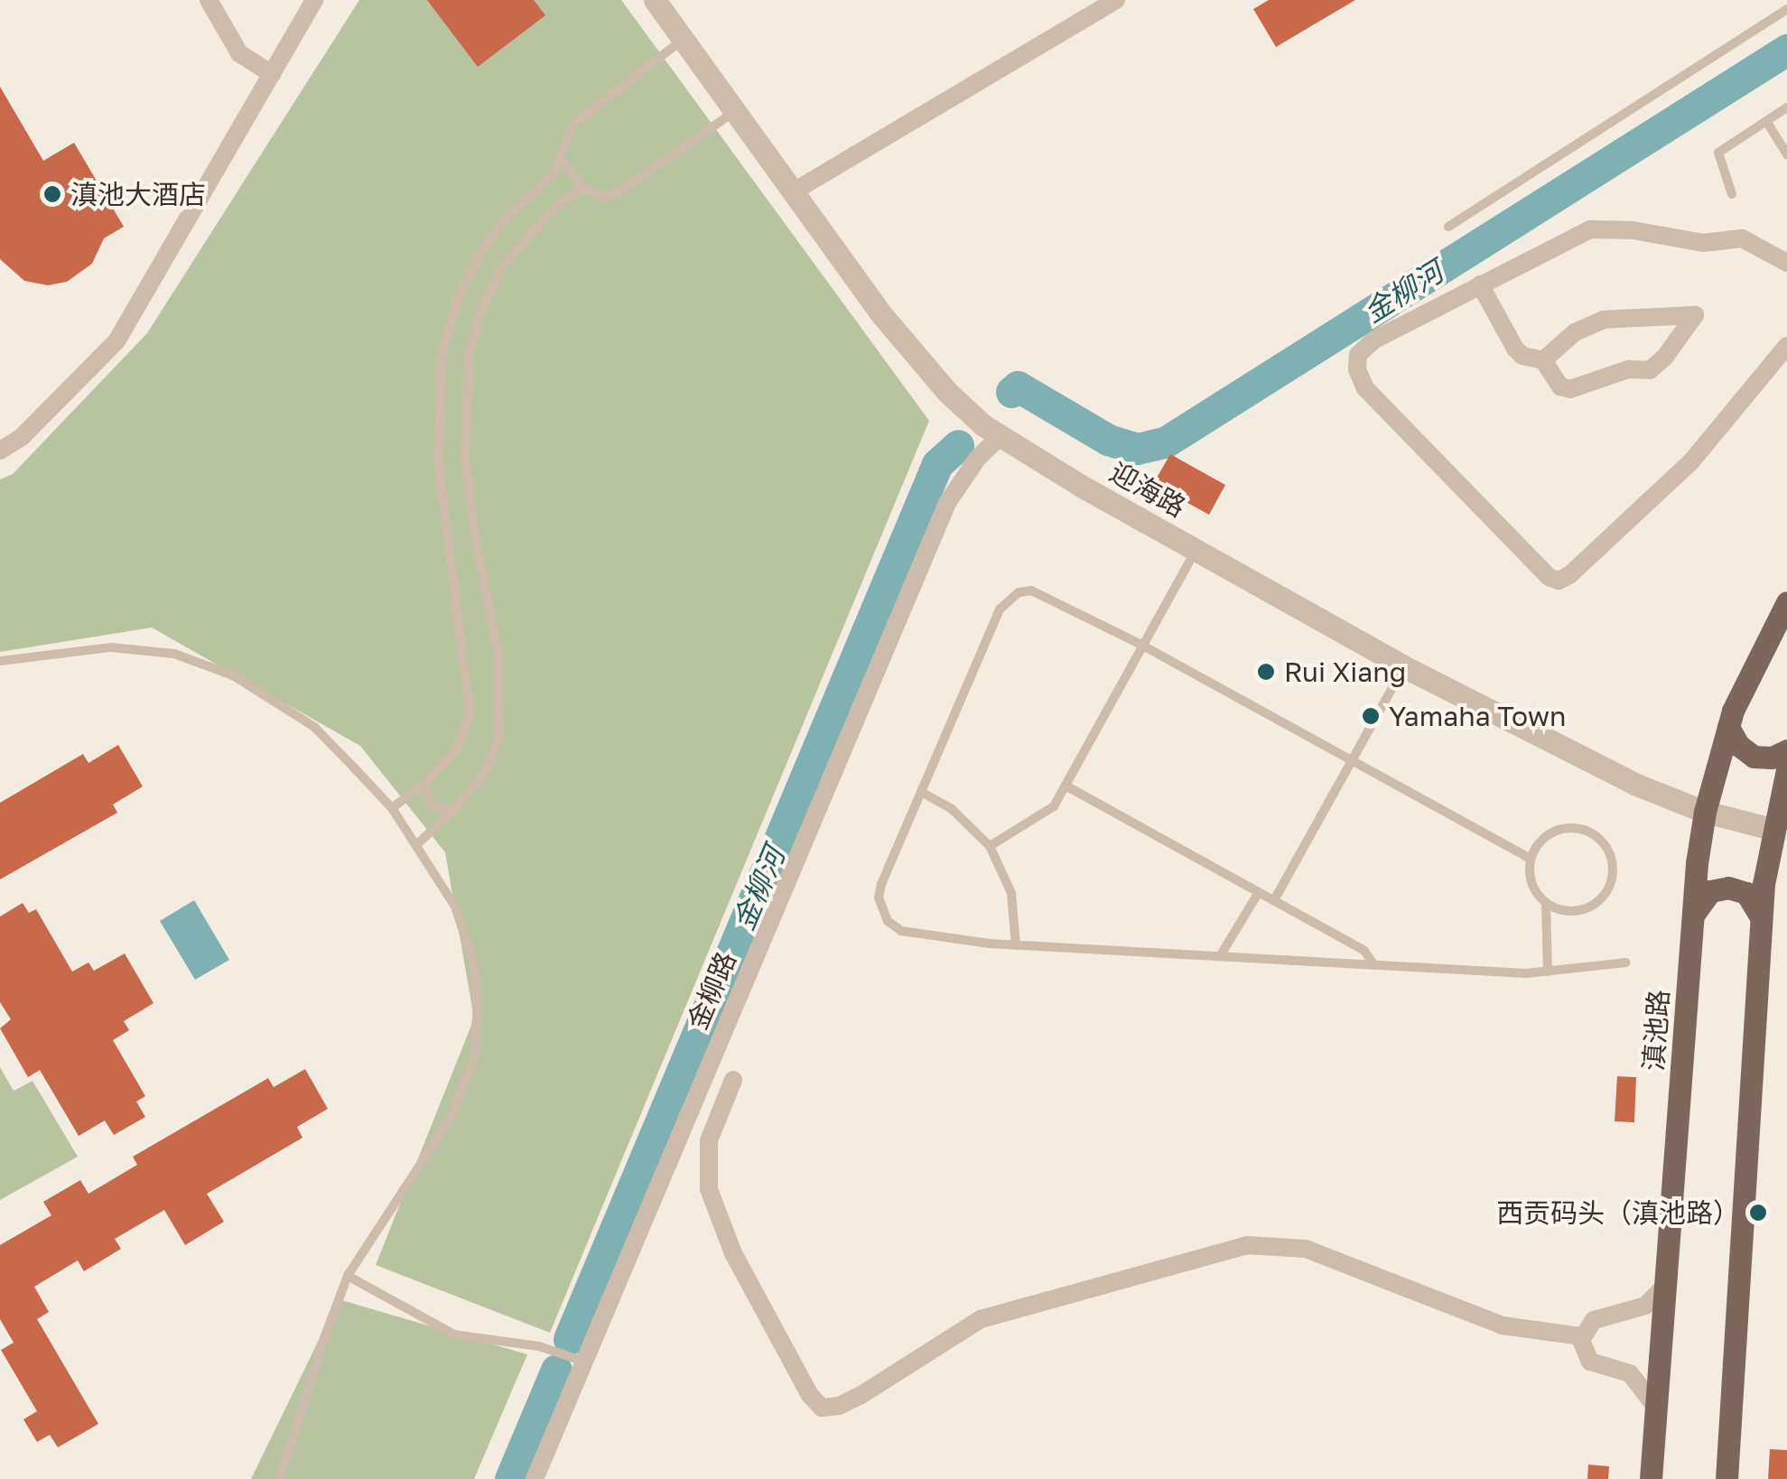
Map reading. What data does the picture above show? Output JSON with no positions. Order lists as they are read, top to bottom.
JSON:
{
  "streets": {
    "main road": ["滇池路"],
    "street": ["迎海路", "金柳路"]
  },
  "crossings": [
    ["迎海路", "金柳路"],
    ["迎海路", "滇池路"]
  ],
  "water": ["金柳河"],
  "places": [
    "滇池大酒店",
    "Rui Xiang",
    "Yamaha Town",
    "西贡码头（滇池路）"
  ]
}
